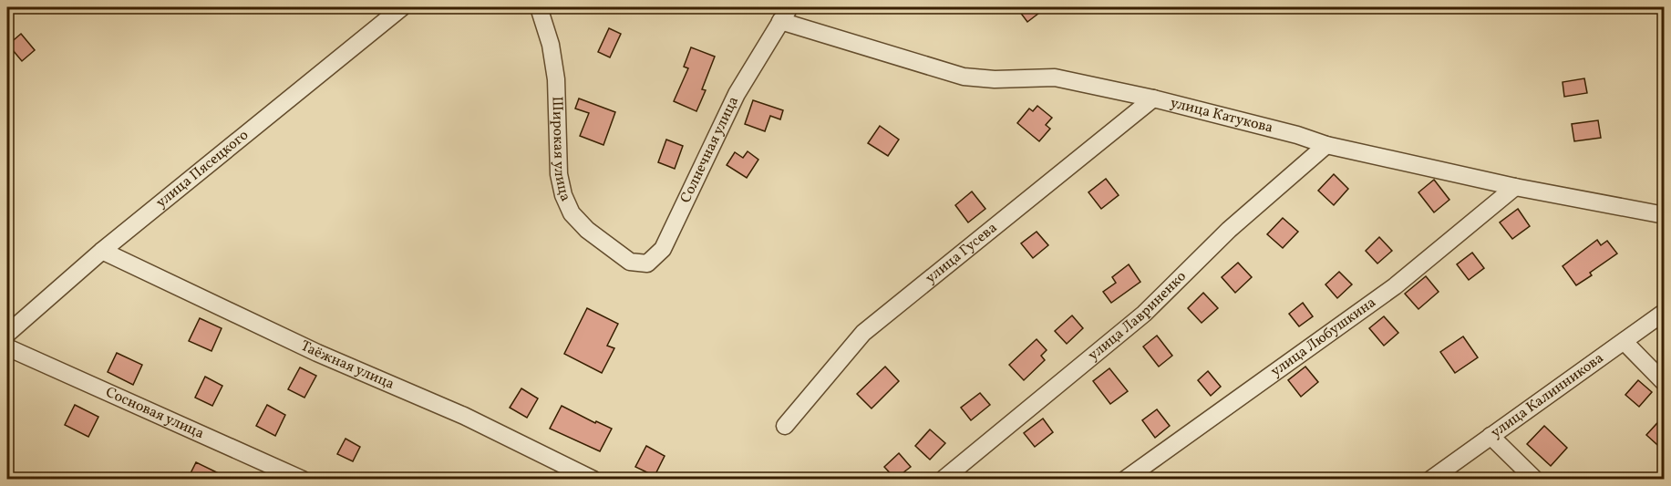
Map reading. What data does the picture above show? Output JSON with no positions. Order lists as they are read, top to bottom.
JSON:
{
  "streets": {
    "street": [
      "улица Катукова",
      "Широкая улица",
      "Солнечная улица",
      "улица Пясецкого",
      "улица Гусева",
      "улица Лавриненко",
      "улица Любушкина",
      "Таёжная улица",
      "улица Калинникова",
      "Сосновая улица"
    ]
  },
  "crossings": [
    ["улица Катукова", "Солнечная улица"],
    ["улица Катукова", "улица Гусева"],
    ["улица Катукова", "улица Лавриненко"],
    ["улица Катукова", "улица Любушкина"],
    ["Широкая улица", "Солнечная улица"],
    ["улица Пясецкого", "Таёжная улица"]
  ]
}
